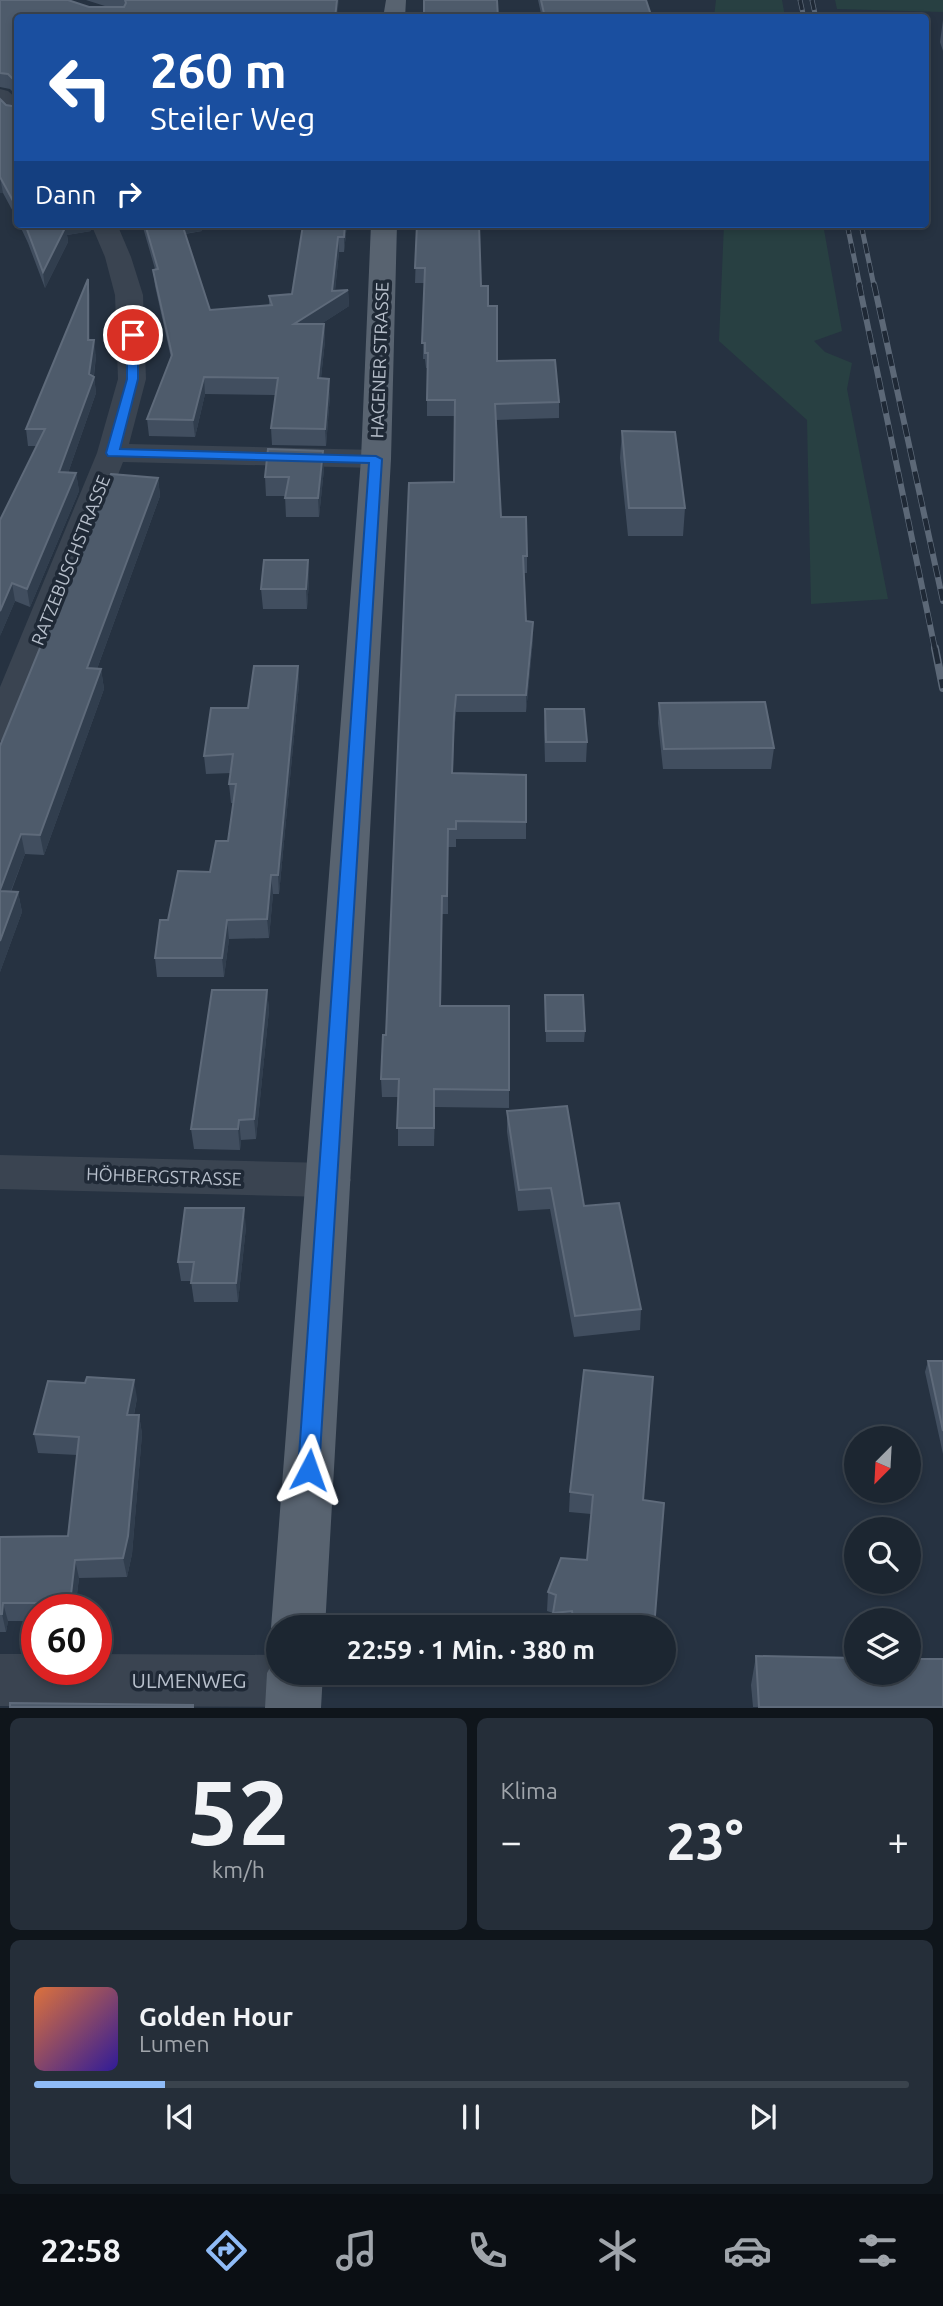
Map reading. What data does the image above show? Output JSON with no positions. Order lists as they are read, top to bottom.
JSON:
{
  "streets": {
    "main road": ["HAGENER STRASSE"],
    "street": ["RATZEBUSCHSTRASSE", "HÖHBERGSTRASSE", "ULMENWEG"]
  },
  "crossings": [
    ["HAGENER STRASSE", "HÖHBERGSTRASSE"]
  ],
  "north": "bottom left",
  "page": {
    "turn": ["260 m", "Steiler Weg"],
    "then": "Dann",
    "limit": "60",
    "trip": "22:59 · 1 Min. · 380 m",
    "tile": [
      ["52", "km/h"],
      "Klima"
    ],
    "heat": ["−", "23°", "+"],
    "song": ["Golden Hour", "Lumen"],
    "tabs": "22:58"
  }
}
